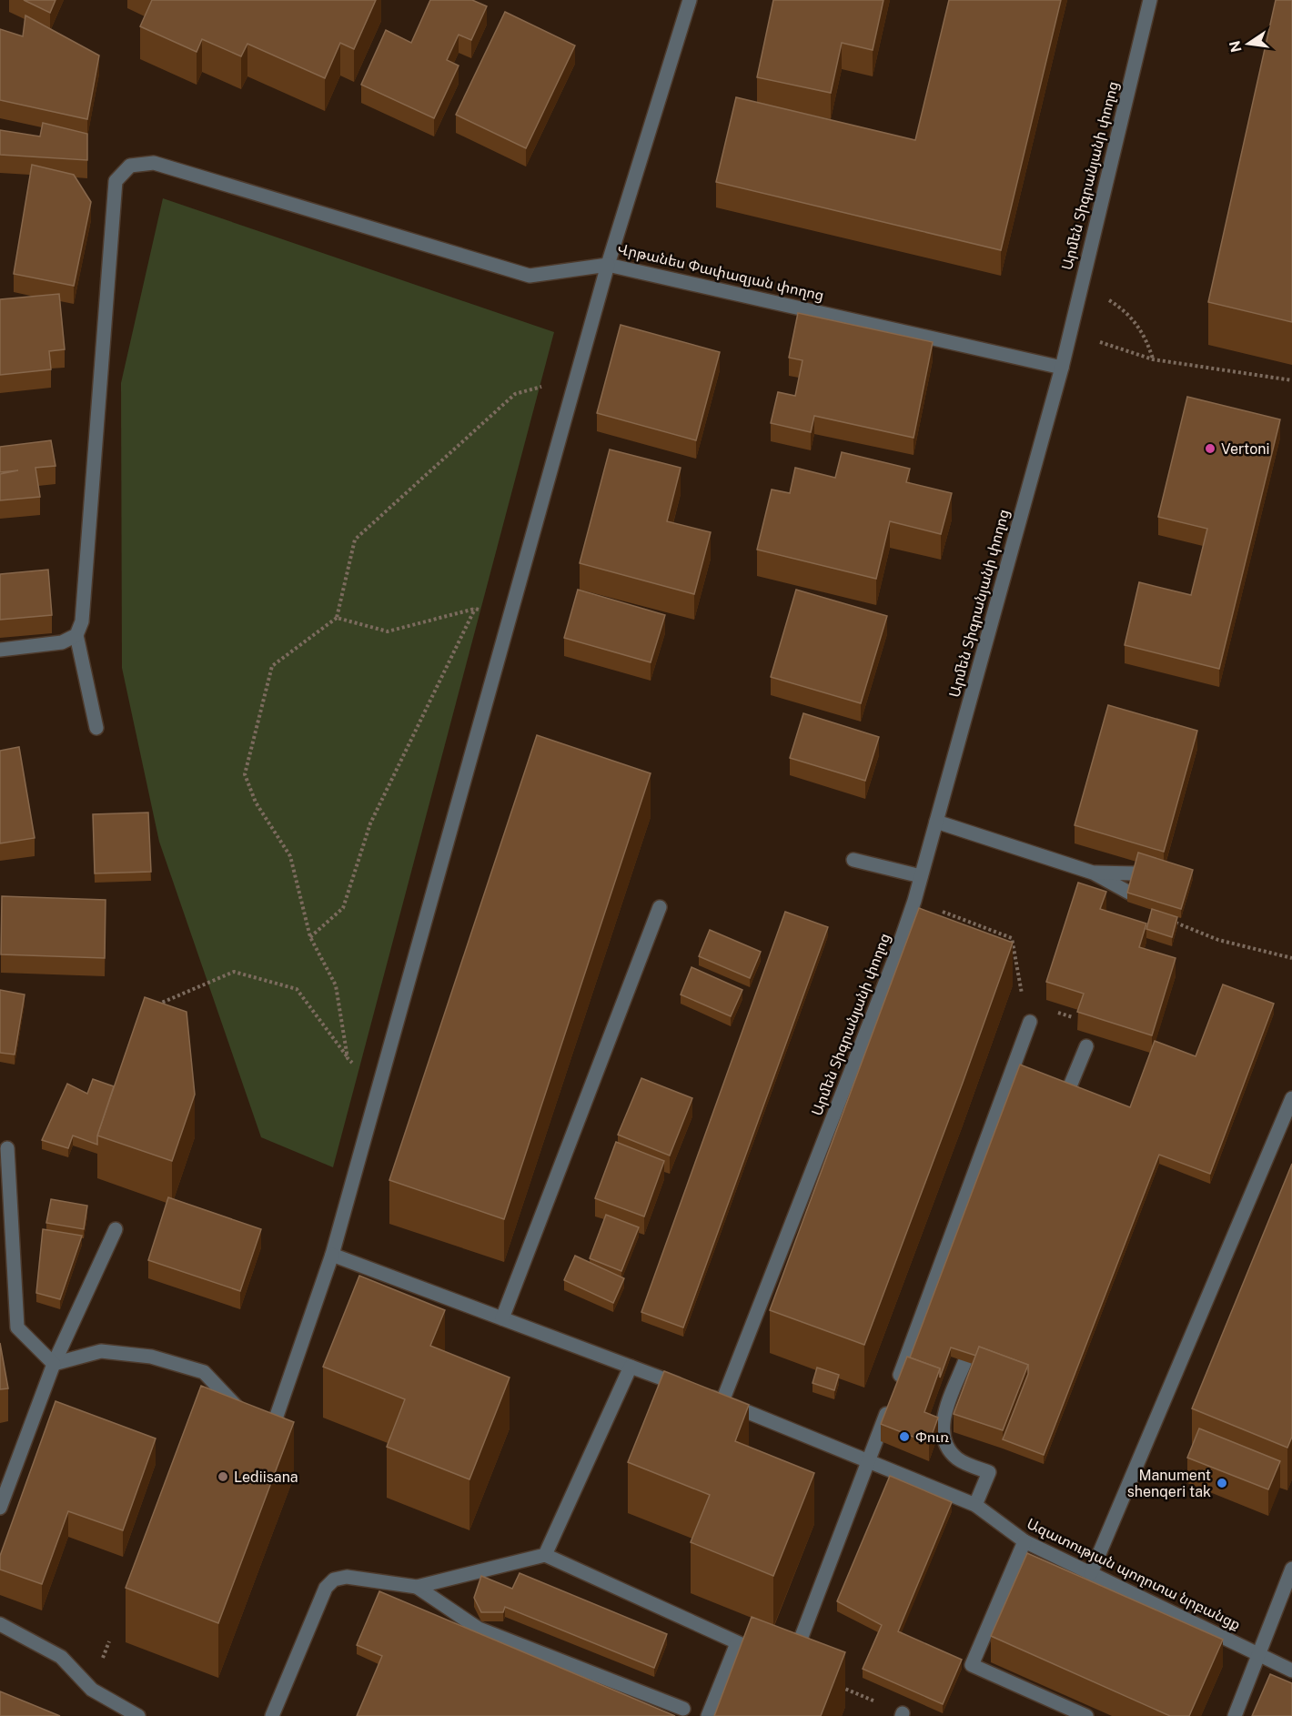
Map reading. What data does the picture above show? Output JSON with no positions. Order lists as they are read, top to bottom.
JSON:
{
  "streets": {
    "street": ["Արմեն Տիգրանյանի փողոց", "Վրթանես Փափազյան փողոց", "Ազատության պողոտա նրբանցք"]
  },
  "crossings": [
    ["Արմեն Տիգրանյանի փողոց", "Վրթանես Փափազյան փողոց"],
    ["Արմեն Տիգրանյանի փողոց", "Ազատության պողոտա նրբանցք"]
  ],
  "places": [
    "Vertoni",
    "Փուռ",
    "Lediisana",
    "Manument shenqeri tak"
  ],
  "north": "left"
}
